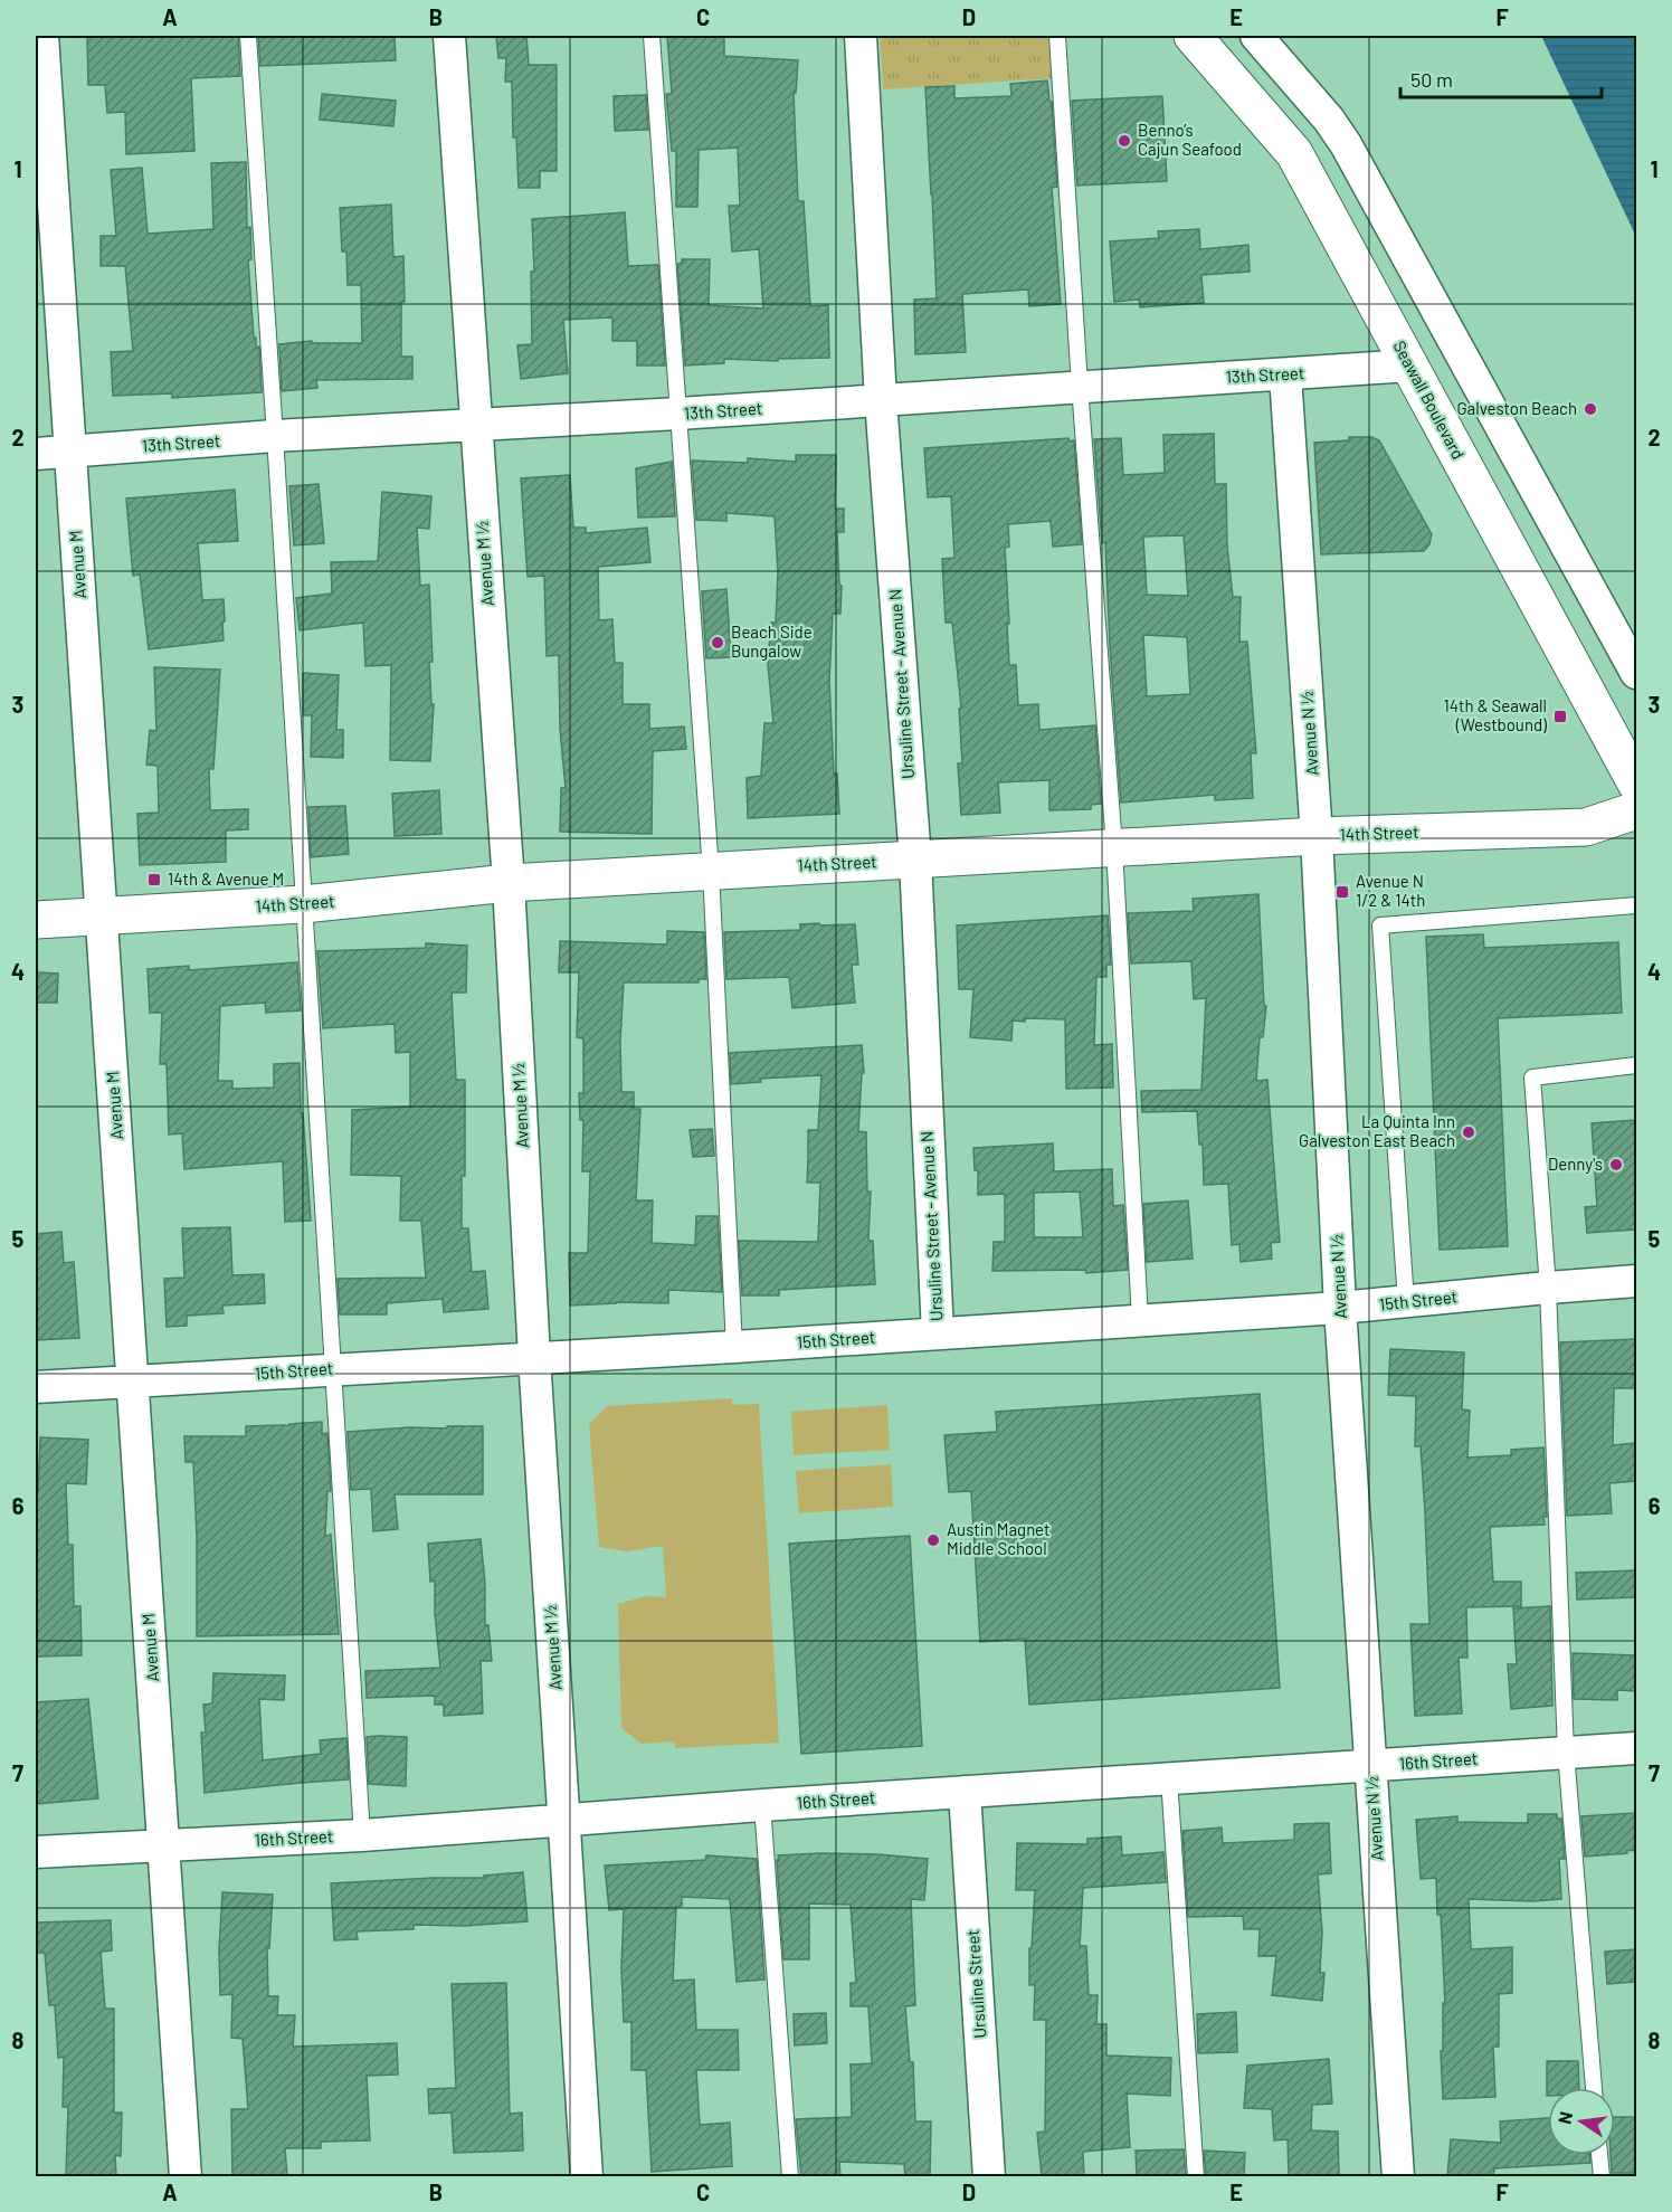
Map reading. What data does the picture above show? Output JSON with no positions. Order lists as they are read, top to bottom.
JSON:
{
  "streets": {
    "main road": ["Seawall Boulevard", "14th Street"],
    "street": [
      "13th Street",
      "Avenue M ½",
      "Avenue M",
      "Ursuline Street - Avenue N",
      "Avenue N ½",
      "15th Street",
      "16th Street",
      "Ursuline Street"
    ]
  },
  "crossings": [
    ["13th Street", "Seawall Boulevard"],
    ["13th Street", "Avenue M ½"],
    ["13th Street", "Avenue M"],
    ["13th Street", "Ursuline Street - Avenue N"],
    ["13th Street", "Avenue N ½"],
    ["Avenue M ½", "14th Street"],
    ["Avenue M ½", "15th Street"],
    ["Avenue M ½", "16th Street"],
    ["Avenue M", "14th Street"],
    ["Avenue M", "15th Street"],
    ["Avenue M", "16th Street"],
    ["Ursuline Street - Avenue N", "14th Street"],
    ["Ursuline Street - Avenue N", "15th Street"],
    ["Avenue N ½", "14th Street"],
    ["Avenue N ½", "15th Street"],
    ["Avenue N ½", "16th Street"],
    ["16th Street", "Ursuline Street"]
  ],
  "places": {
    "other": [
      "Benno’s Cajun Seafood",
      "Galveston Beach",
      "Beach Side Bungalow",
      "La Quinta Inn Galveston East Beach",
      "Denny's",
      "Austin Magnet Middle School"
    ],
    "transit": ["14th & Seawall (Westbound)", "14th & Avenue M", "Avenue N 1/2 & 14th"]
  },
  "scale_bar": "50 m",
  "north": "left",
  "grid": {
    "columns": [
      "A",
      "B",
      "C",
      "D",
      "E",
      "F"
    ],
    "rows": [
      "1",
      "2",
      "3",
      "4",
      "5",
      "6",
      "7",
      "8"
    ]
  }
}
